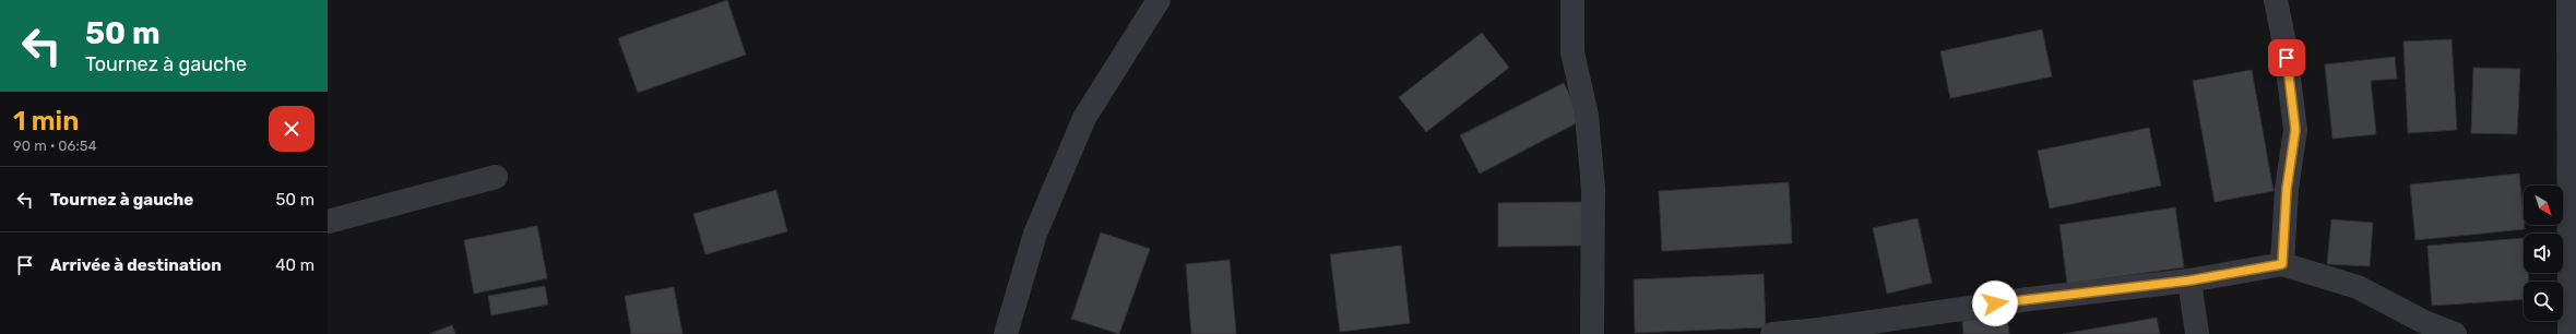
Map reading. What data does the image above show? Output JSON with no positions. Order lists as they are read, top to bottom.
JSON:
{
  "north": "bottom right",
  "page": {
    "turn": ["50 m", "Tournez à gauche"],
    "heading": ["1 min", "90 m · 06:54"],
    "list": [
      {
        "name": "Tournez à gauche",
        "value": "50 m"
      },
      {
        "name": "Arrivée à destination",
        "value": "40 m"
      }
    ]
  }
}
